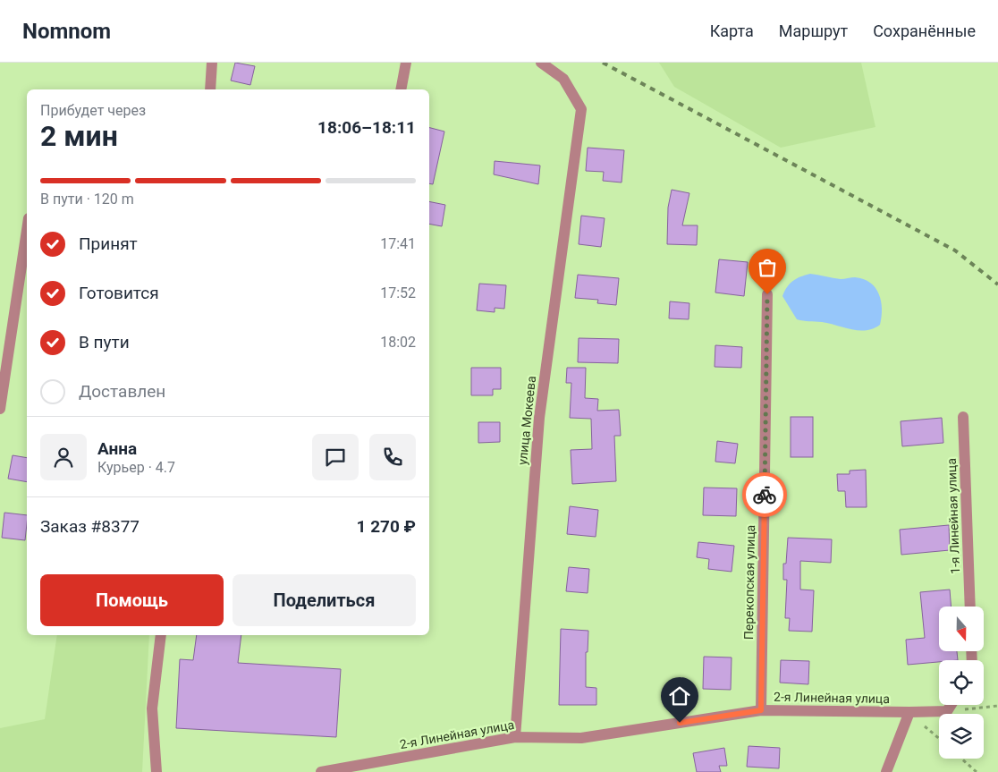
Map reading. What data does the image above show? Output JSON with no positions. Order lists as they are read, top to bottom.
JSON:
{
  "streets": {
    "street": [
      "улица Мокеева",
      "1-я Линейная улица",
      "Перекопская улица",
      "2-я Линейная улица"
    ]
  },
  "crossings": [
    ["улица Мокеева", "2-я Линейная улица"],
    ["Перекопская улица", "2-я Линейная улица"]
  ],
  "north": "bottom",
  "page": {
    "header": "Nomnom",
    "nav": ["Карта", "Маршрут", "Сохранённые"],
    "heading": ["2 мин", "Прибудет через", "18:06–18:11"],
    "panel": [
      "Анна",
      "Курьер · 4.7",
      "Заказ #8377",
      "1 270 ₽"
    ],
    "bar": "В пути · 120 m",
    "list": [
      ["Принят", "17:41"],
      ["Готовится", "17:52"],
      ["В пути", "18:02"],
      "Доставлен"
    ],
    "buttons": ["Помощь", "Поделиться"]
  }
}
